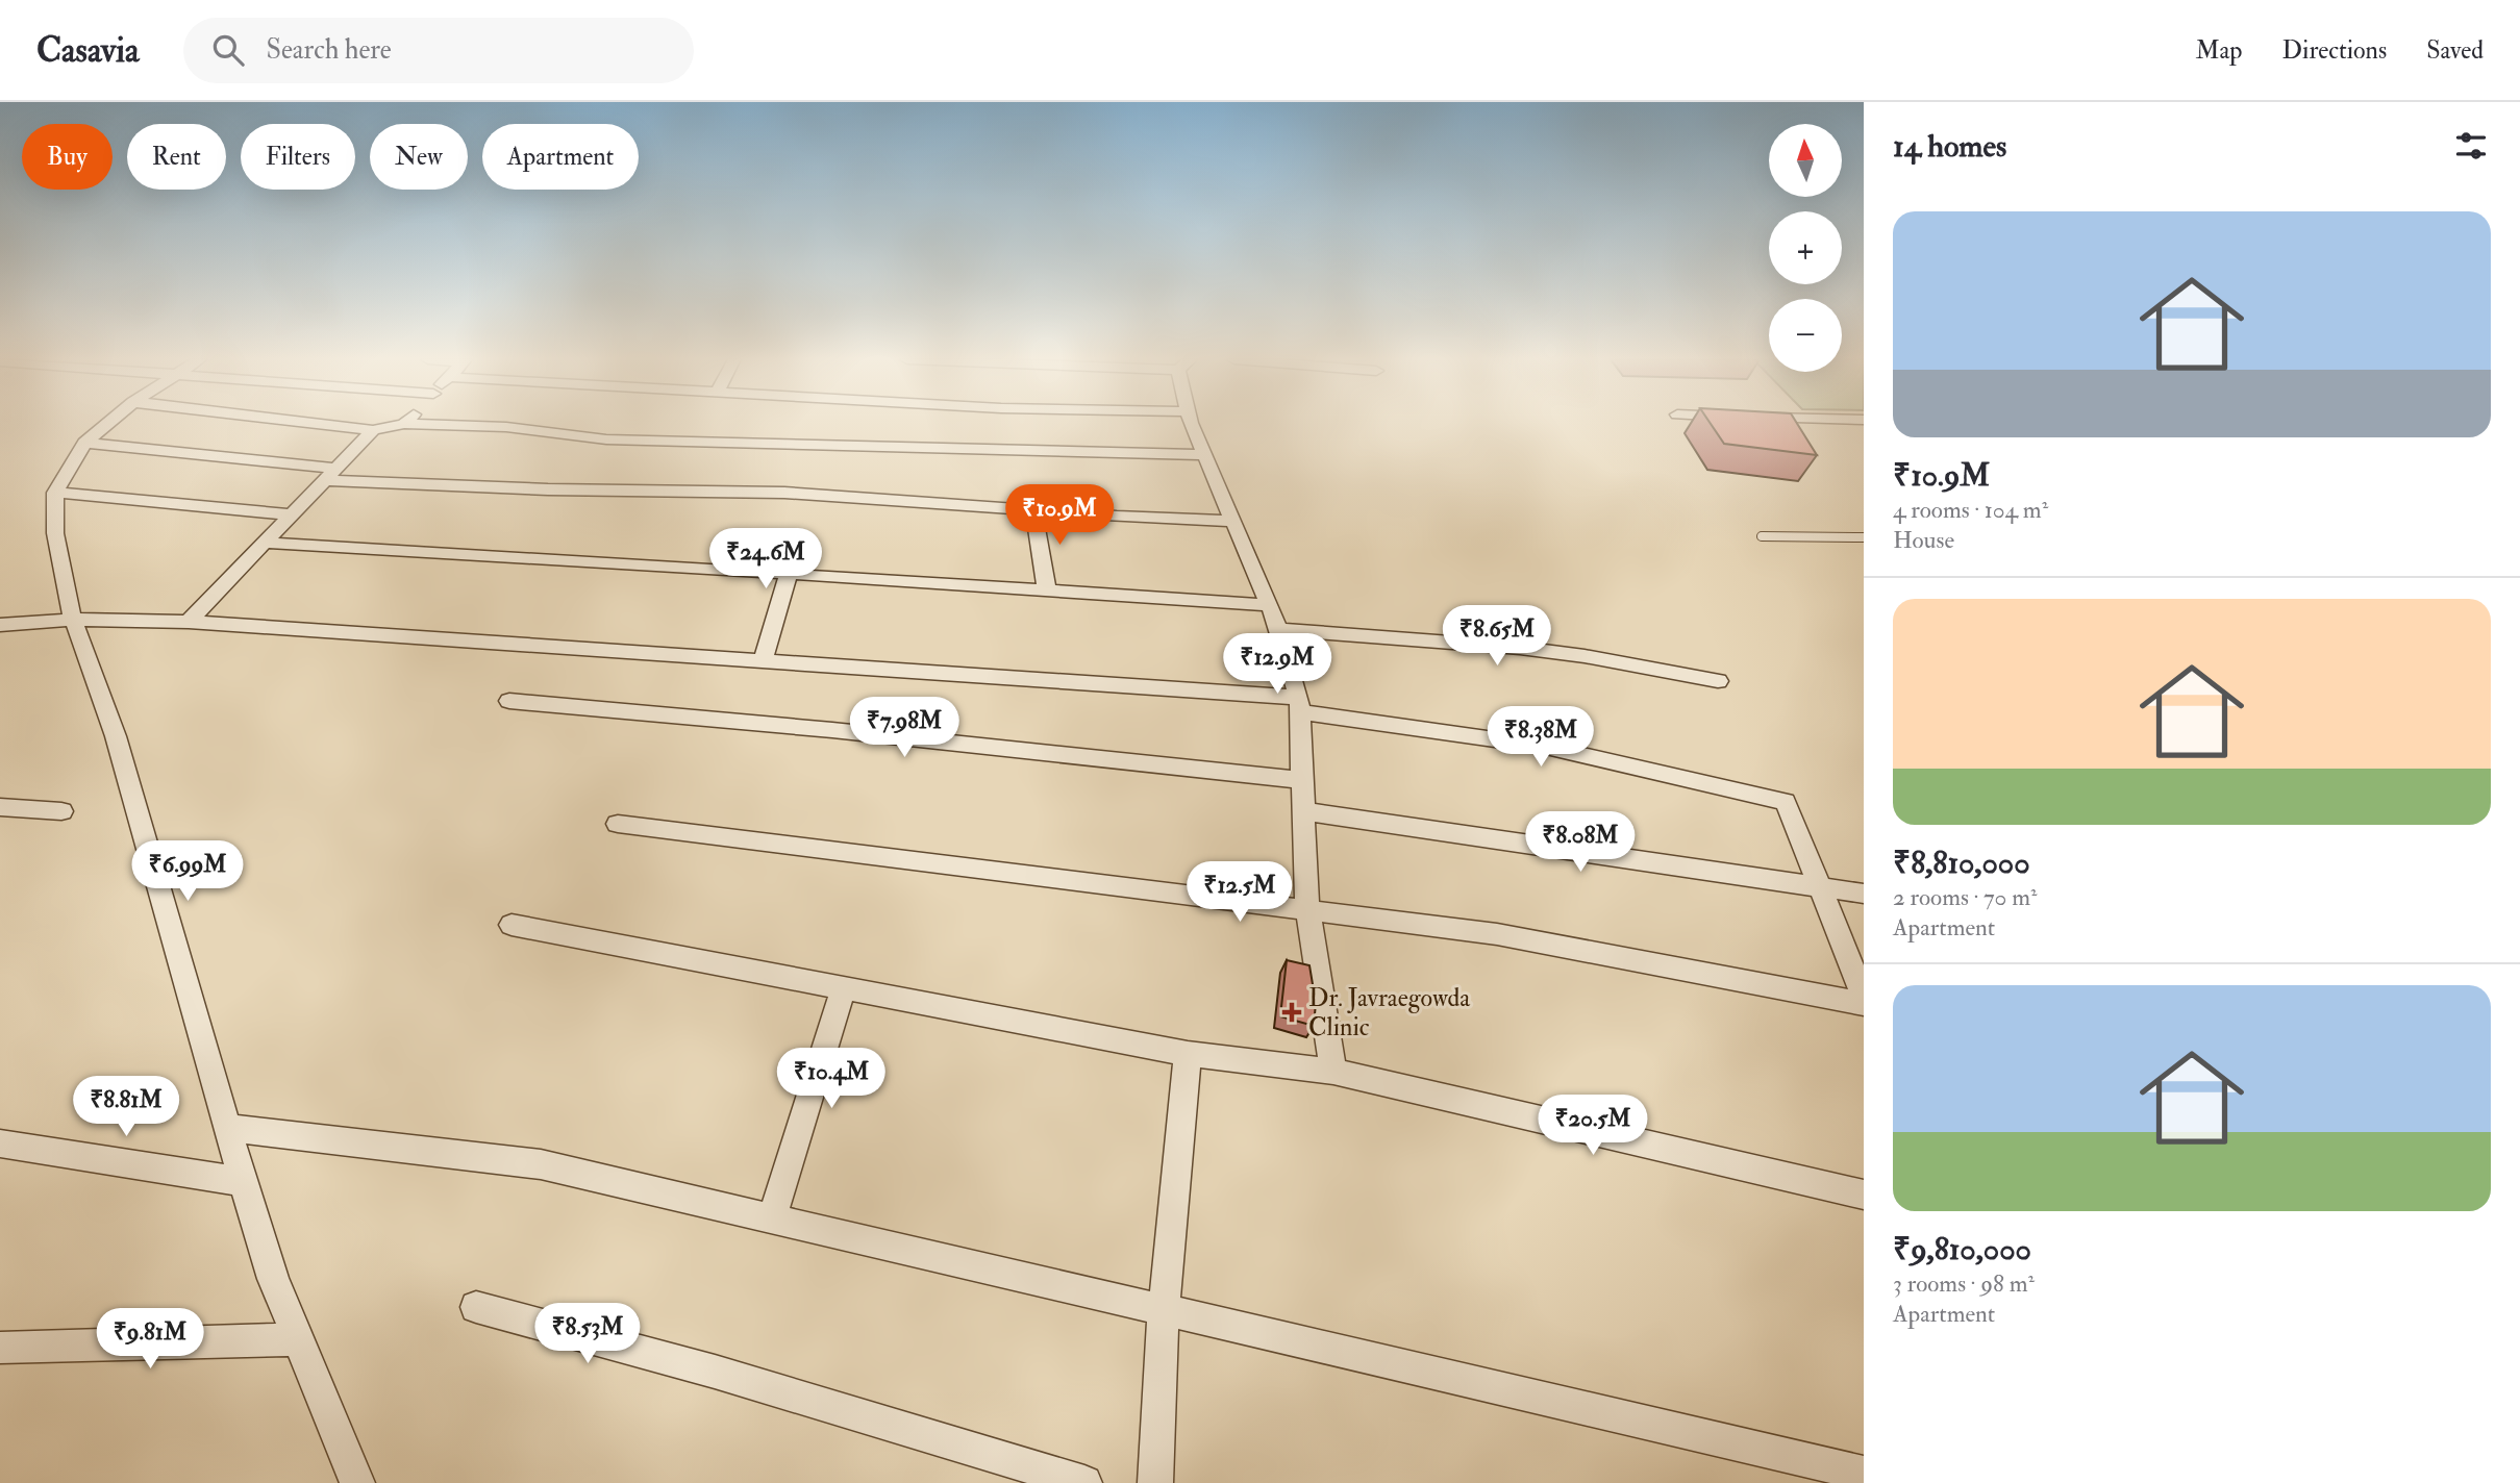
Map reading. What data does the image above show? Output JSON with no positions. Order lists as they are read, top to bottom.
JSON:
{
  "places": {
    "health": ["Dr. Javraegowda Clinic"]
  },
  "north": "top",
  "page": {
    "header": "Casavia",
    "search": "Search here",
    "nav": ["Map", "Directions", "Saved"],
    "heading": "14 homes",
    "map_buttons": ["+", "−"],
    "chip": [
      "Buy",
      "Rent",
      "Filters",
      "New",
      "Apartment"
    ],
    "list": [
      {
        "name": "₹10.9M",
        "note": "4 rooms · 104 m² · House"
      },
      {
        "name": "₹8,810,000",
        "note": "2 rooms · 70 m² · Apartment"
      },
      {
        "name": "₹9,810,000",
        "note": "3 rooms · 98 m² · Apartment"
      }
    ],
    "price": [
      "₹10.9M",
      "₹24.6M",
      "₹8.65M",
      "₹12.9M",
      "₹7.98M",
      "₹8.38M",
      "₹8.08M",
      "₹6.99M",
      "₹12.5M",
      "₹10.4M",
      "₹8.81M",
      "₹20.5M",
      "₹8.53M",
      "₹9.81M"
    ]
  }
}
